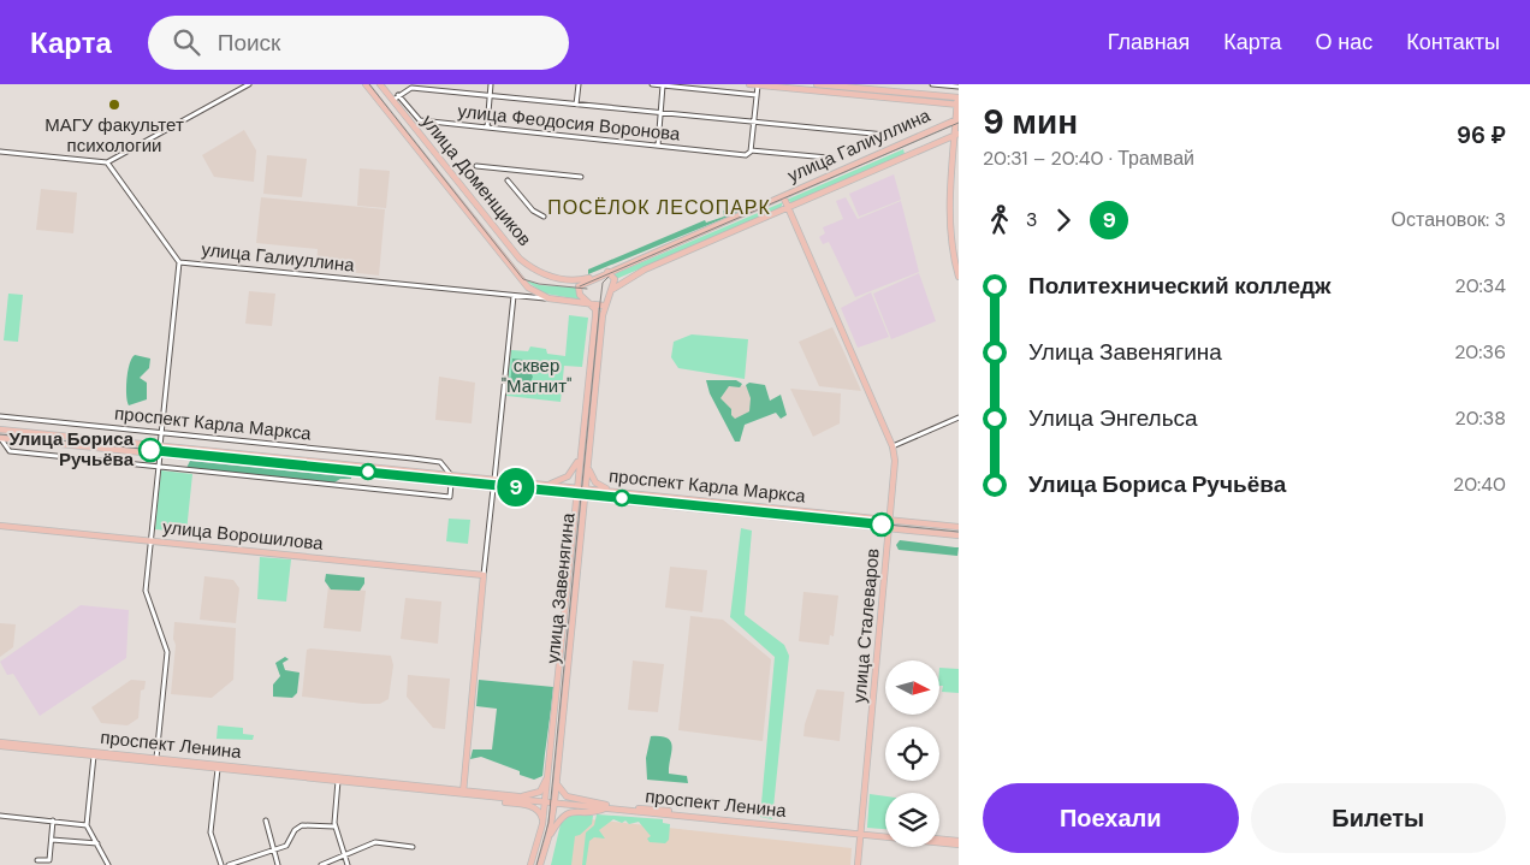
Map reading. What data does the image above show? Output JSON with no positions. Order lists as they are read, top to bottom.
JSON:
{
  "streets": {
    "main road": [
      "улица Галиуллина",
      "улица Доменщиков",
      "проспект Карла Маркса",
      "улица Ворошилова",
      "улица Завенягина",
      "улица Сталеваров",
      "проспект Ленина"
    ],
    "street": ["улица Феодосия Воронова"]
  },
  "crossings": [
    ["улица Феодосия Воронова", "улица Доменщиков"],
    ["улица Галиуллина", "улица Доменщиков"],
    ["улица Галиуллина", "улица Завенягина"],
    ["улица Галиуллина", "улица Сталеваров"],
    ["улица Доменщиков", "улица Завенягина"],
    ["проспект Карла Маркса", "улица Завенягина"],
    ["проспект Карла Маркса", "улица Сталеваров"],
    ["улица Завенягина", "проспект Ленина"],
    ["улица Сталеваров", "проспект Ленина"]
  ],
  "districts": ["ПОСЁЛОК ЛЕСОПАРК"],
  "parks": ["сквер \"Магнит\""],
  "places": ["МАГУ факультет психологии", "Улица Бориса Ручьёва"],
  "lines": ["tram line 9"],
  "north": "right",
  "page": {
    "header": "Карта",
    "search": "Поиск",
    "nav": [
      "Главная",
      "Карта",
      "О нас",
      "Контакты"
    ],
    "on_map": "9",
    "heading": ["9 мин", "20:31 – 20:40 · Трамвай", "96 ₽"],
    "legs": ["3", "9", "Остановок: 3"],
    "list": [
      {
        "name": "Политехнический колледж",
        "value": "20:34"
      },
      {
        "name": "Улица Завенягина",
        "value": "20:36"
      },
      {
        "name": "Улица Энгельса",
        "value": "20:38"
      },
      {
        "name": "Улица Бориса Ручьёва",
        "value": "20:40"
      }
    ],
    "buttons": ["Поехали", "Билеты"]
  }
}
